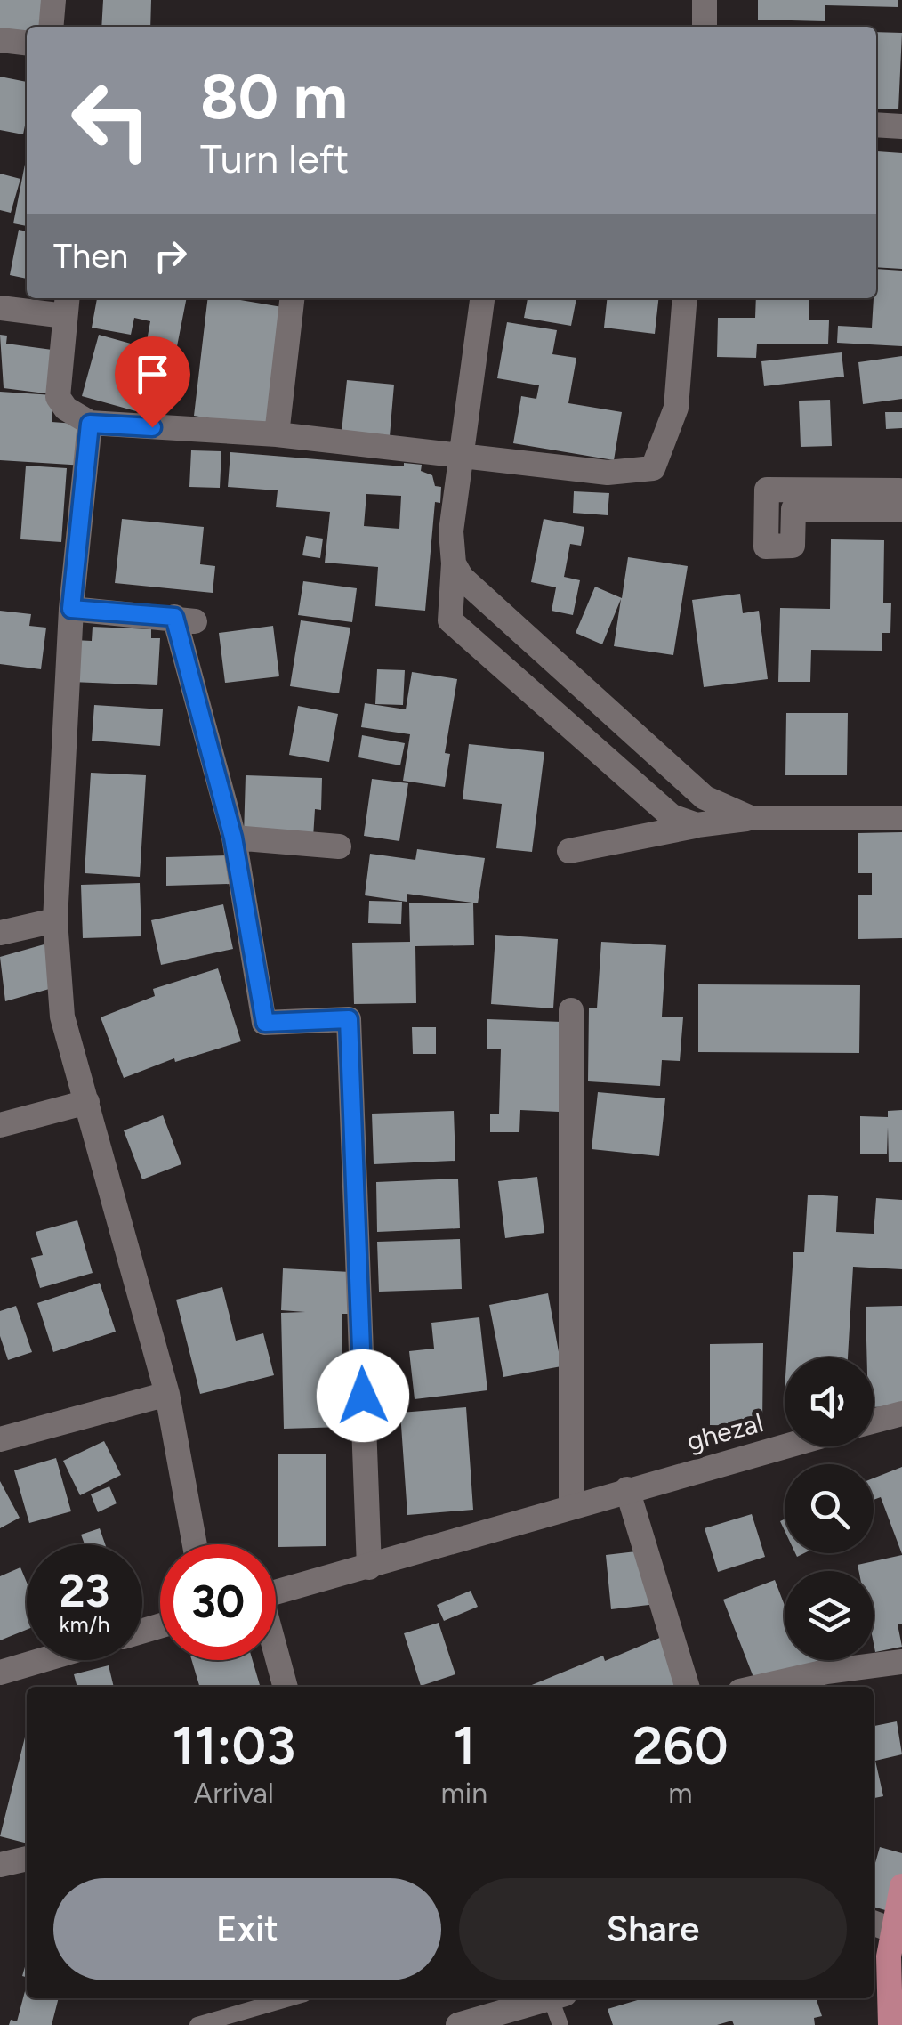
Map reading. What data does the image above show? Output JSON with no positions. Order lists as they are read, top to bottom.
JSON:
{
  "streets": {
    "street": ["ghezal"]
  },
  "page": {
    "turn": ["80 m", "Turn left"],
    "then": "Then",
    "speed": "23 km/h",
    "limit": "30",
    "eta": [
      "11:03",
      "Arrival",
      "1",
      "min",
      "260",
      "m"
    ],
    "buttons": ["Exit", "Share"]
  }
}
